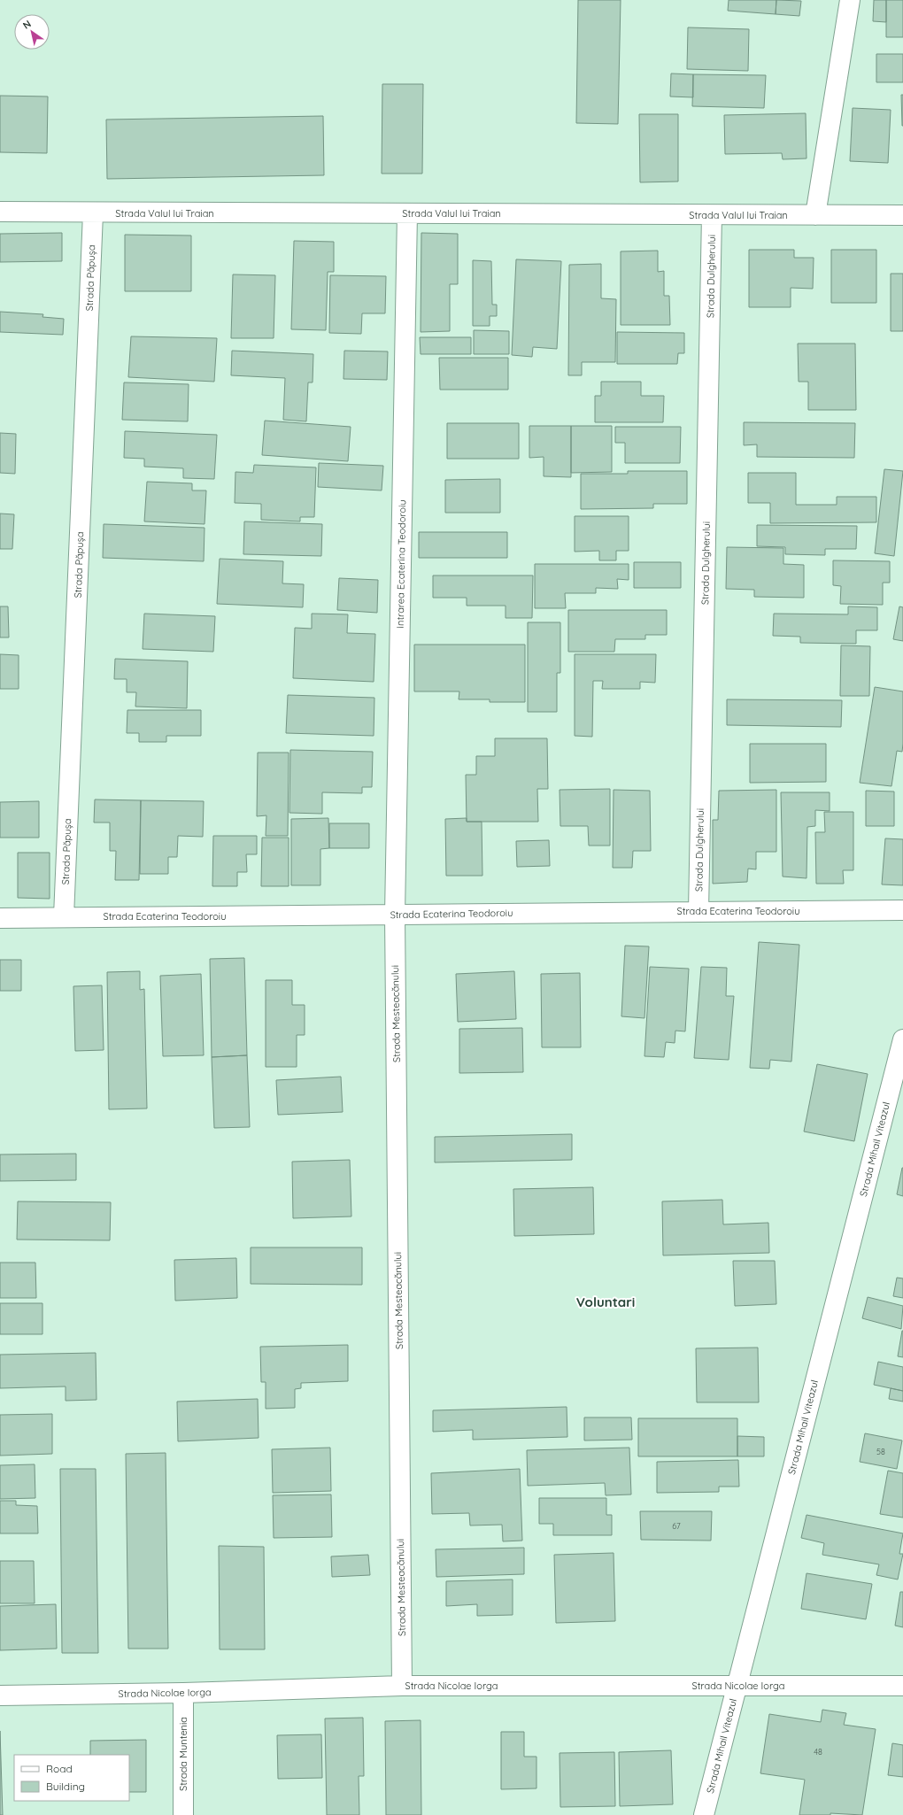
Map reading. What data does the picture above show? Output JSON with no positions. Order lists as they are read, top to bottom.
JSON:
{
  "streets": {
    "street": [
      "Strada Valul lui Traian",
      "Strada Dulgherului",
      "Strada Păpușa",
      "Intrarea Ecaterina Teodoroiu",
      "Strada Ecaterina Teodoroiu",
      "Strada Mesteacănului",
      "Strada Mihail Viteazul",
      "Strada Nicolae Iorga",
      "Strada Muntenia"
    ]
  },
  "crossings": [
    ["Strada Valul lui Traian", "Strada Dulgherului"],
    ["Strada Valul lui Traian", "Strada Păpușa"],
    ["Strada Valul lui Traian", "Intrarea Ecaterina Teodoroiu"],
    ["Strada Dulgherului", "Strada Ecaterina Teodoroiu"],
    ["Strada Păpușa", "Strada Ecaterina Teodoroiu"],
    ["Intrarea Ecaterina Teodoroiu", "Strada Ecaterina Teodoroiu"],
    ["Intrarea Ecaterina Teodoroiu", "Strada Mesteacănului"],
    ["Strada Ecaterina Teodoroiu", "Strada Mesteacănului"],
    ["Strada Mesteacănului", "Strada Nicolae Iorga"],
    ["Strada Mihail Viteazul", "Strada Nicolae Iorga"],
    ["Strada Nicolae Iorga", "Strada Muntenia"]
  ],
  "districts": ["Voluntari"],
  "house_numbers": ["58", "67", "48"],
  "legend": ["Road", "Building"],
  "north": "top left"
}
